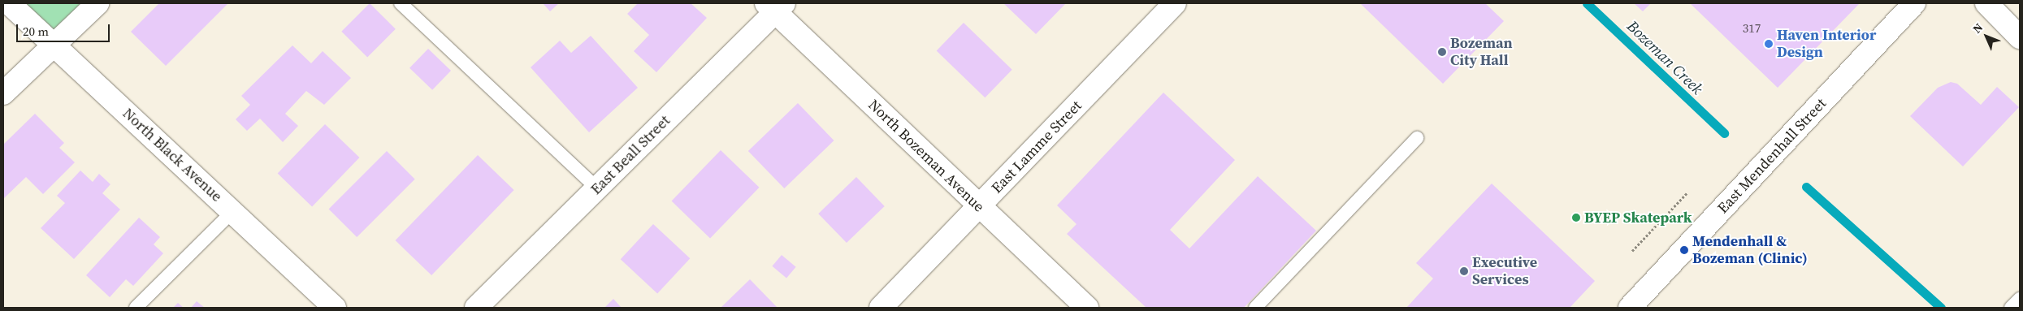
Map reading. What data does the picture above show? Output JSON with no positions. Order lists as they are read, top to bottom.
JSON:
{
  "streets": {
    "street": [
      "East Lamme Street",
      "North Black Avenue",
      "East Beall Street",
      "North Bozeman Avenue",
      "East Mendenhall Street"
    ]
  },
  "crossings": [
    ["East Lamme Street", "North Bozeman Avenue"],
    ["East Beall Street", "North Bozeman Avenue"]
  ],
  "water": ["Bozeman Creek"],
  "places": [
    "Haven Interior Design",
    "Bozeman City Hall",
    "BYEP Skatepark",
    "Mendenhall & Bozeman (Clinic)",
    "Executive Services"
  ],
  "house_numbers": ["317"],
  "scale_bar": "20 m",
  "north": "top left"
}
